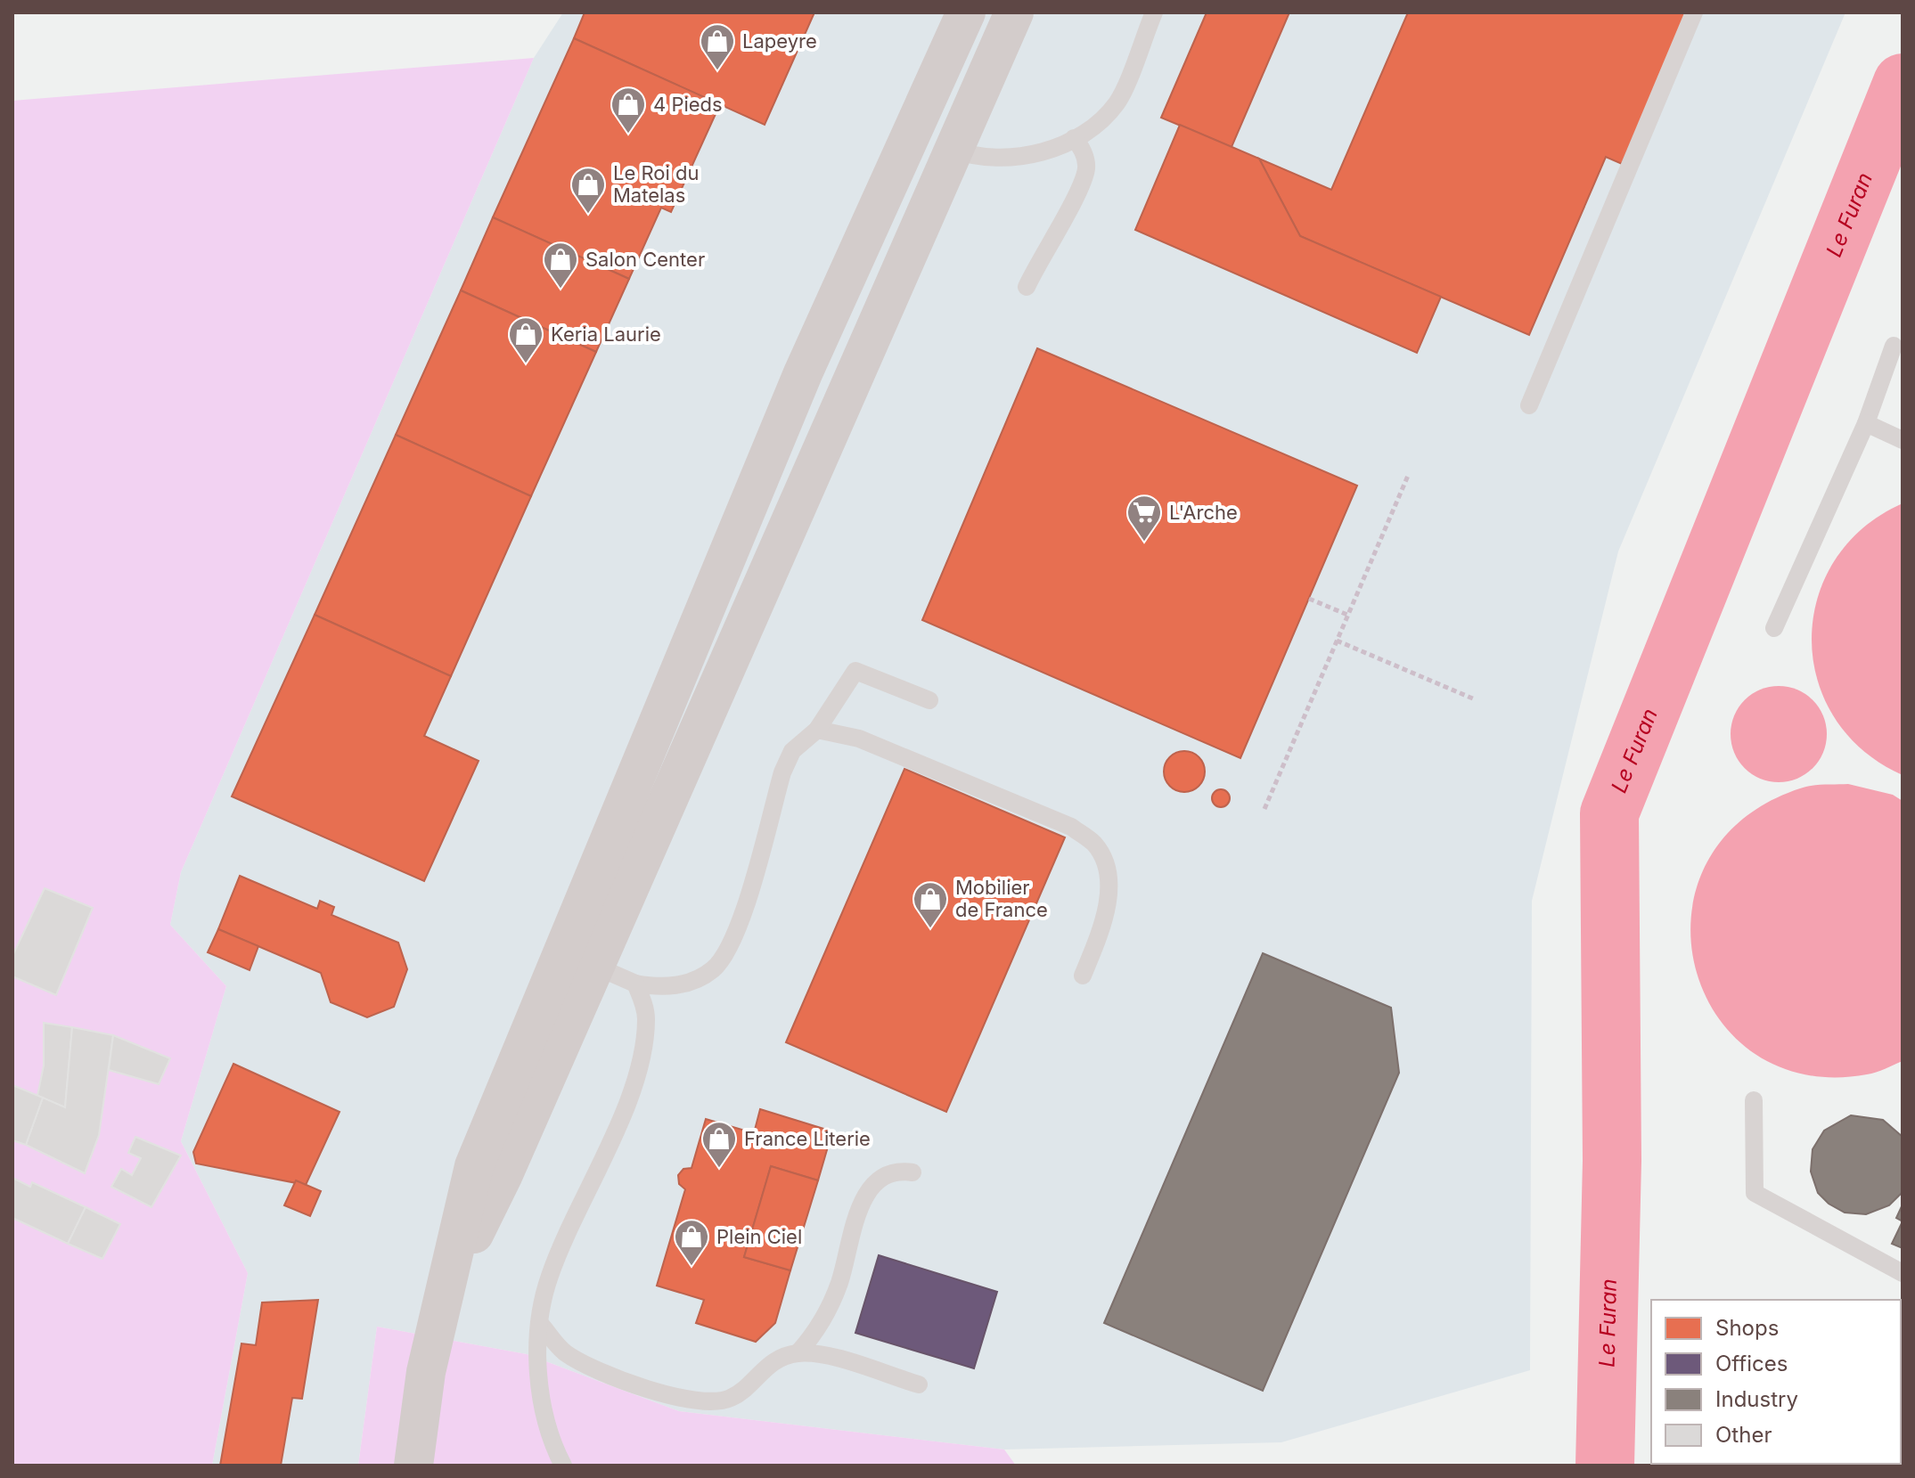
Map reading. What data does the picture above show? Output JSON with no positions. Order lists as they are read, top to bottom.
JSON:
{
  "water": ["Le Furan"],
  "places": {
    "shop": [
      "Lapeyre",
      "4 Pieds",
      "Le Roi du Matelas",
      "Salon Center",
      "Keria Laurie",
      "Mobilier de France",
      "France Literie",
      "Plein Ciel"
    ],
    "supermarket": ["L'Arche"]
  },
  "legend": [
    "Shops",
    "Offices",
    "Industry",
    "Other"
  ]
}
